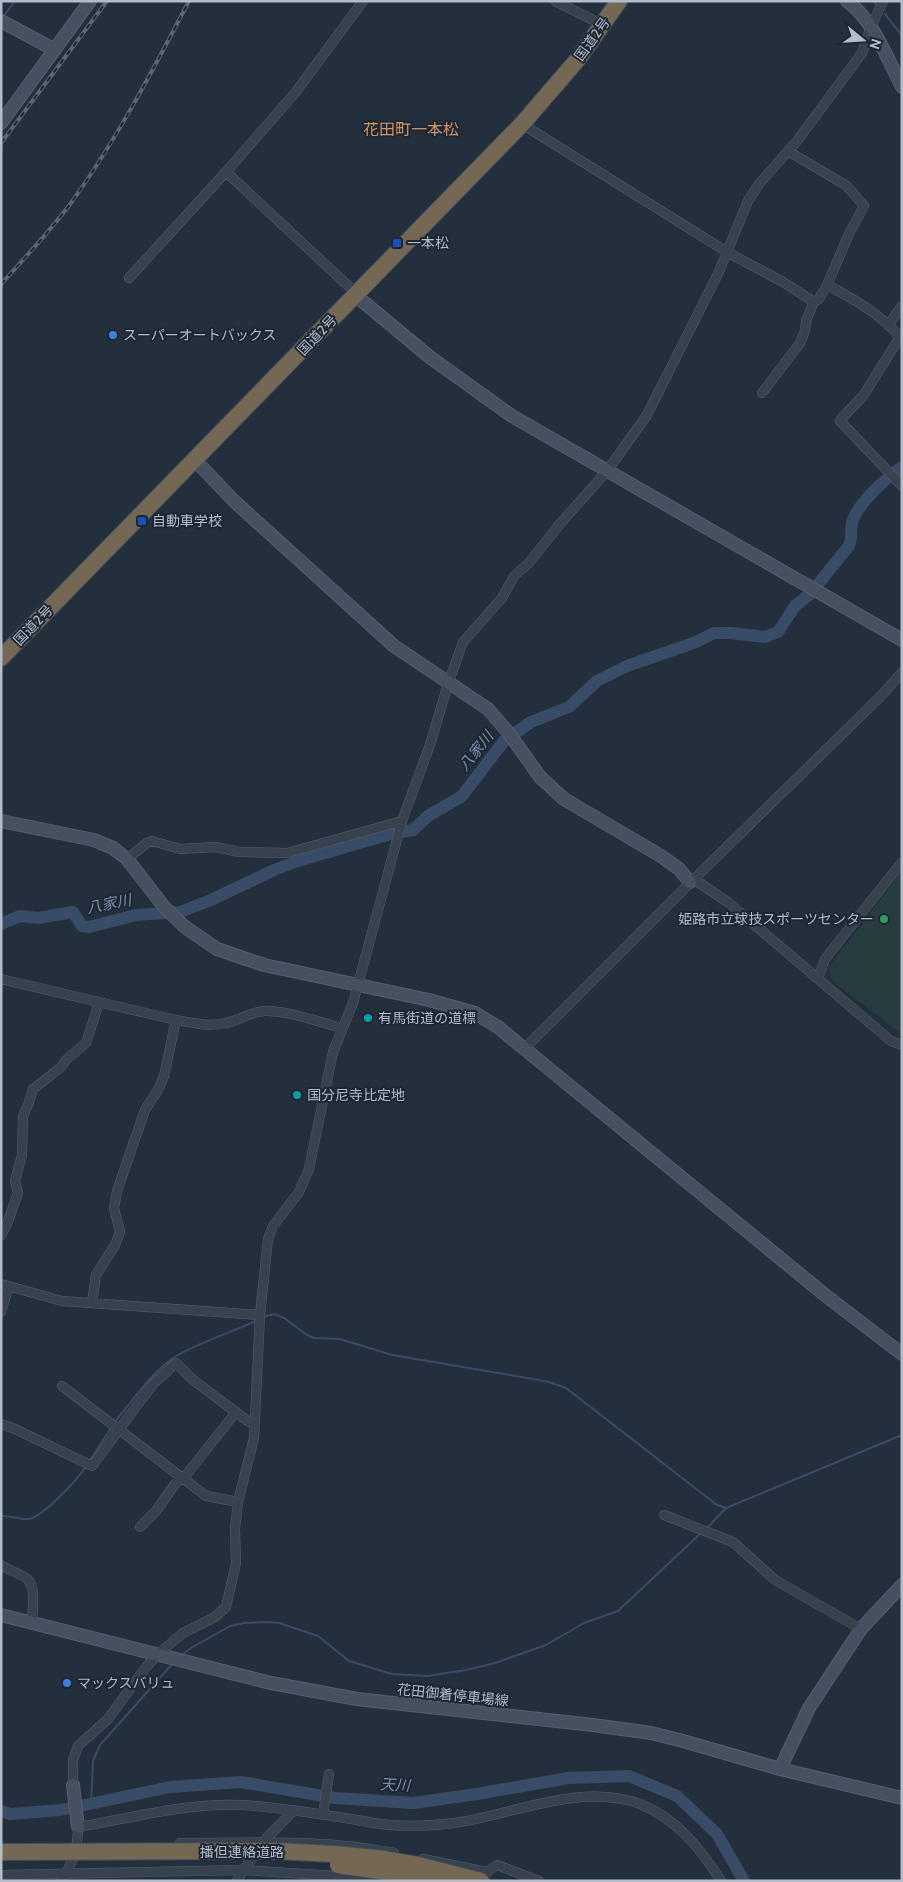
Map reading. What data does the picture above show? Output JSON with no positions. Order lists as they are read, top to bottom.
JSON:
{
  "streets": {
    "highway": ["国道2号", "播但連絡道路"],
    "street": ["花田御着停車場線"]
  },
  "districts": ["花田町一本松"],
  "water": ["八家川", "天川"],
  "places": {
    "transit": ["一本松", "自動車学校"],
    "other": [
      "スーパーオートバックス",
      "姫路市立球技スポーツセンター",
      "有馬街道の道標",
      "国分尼寺比定地",
      "マックスバリュ"
    ]
  },
  "north": "right"
}
